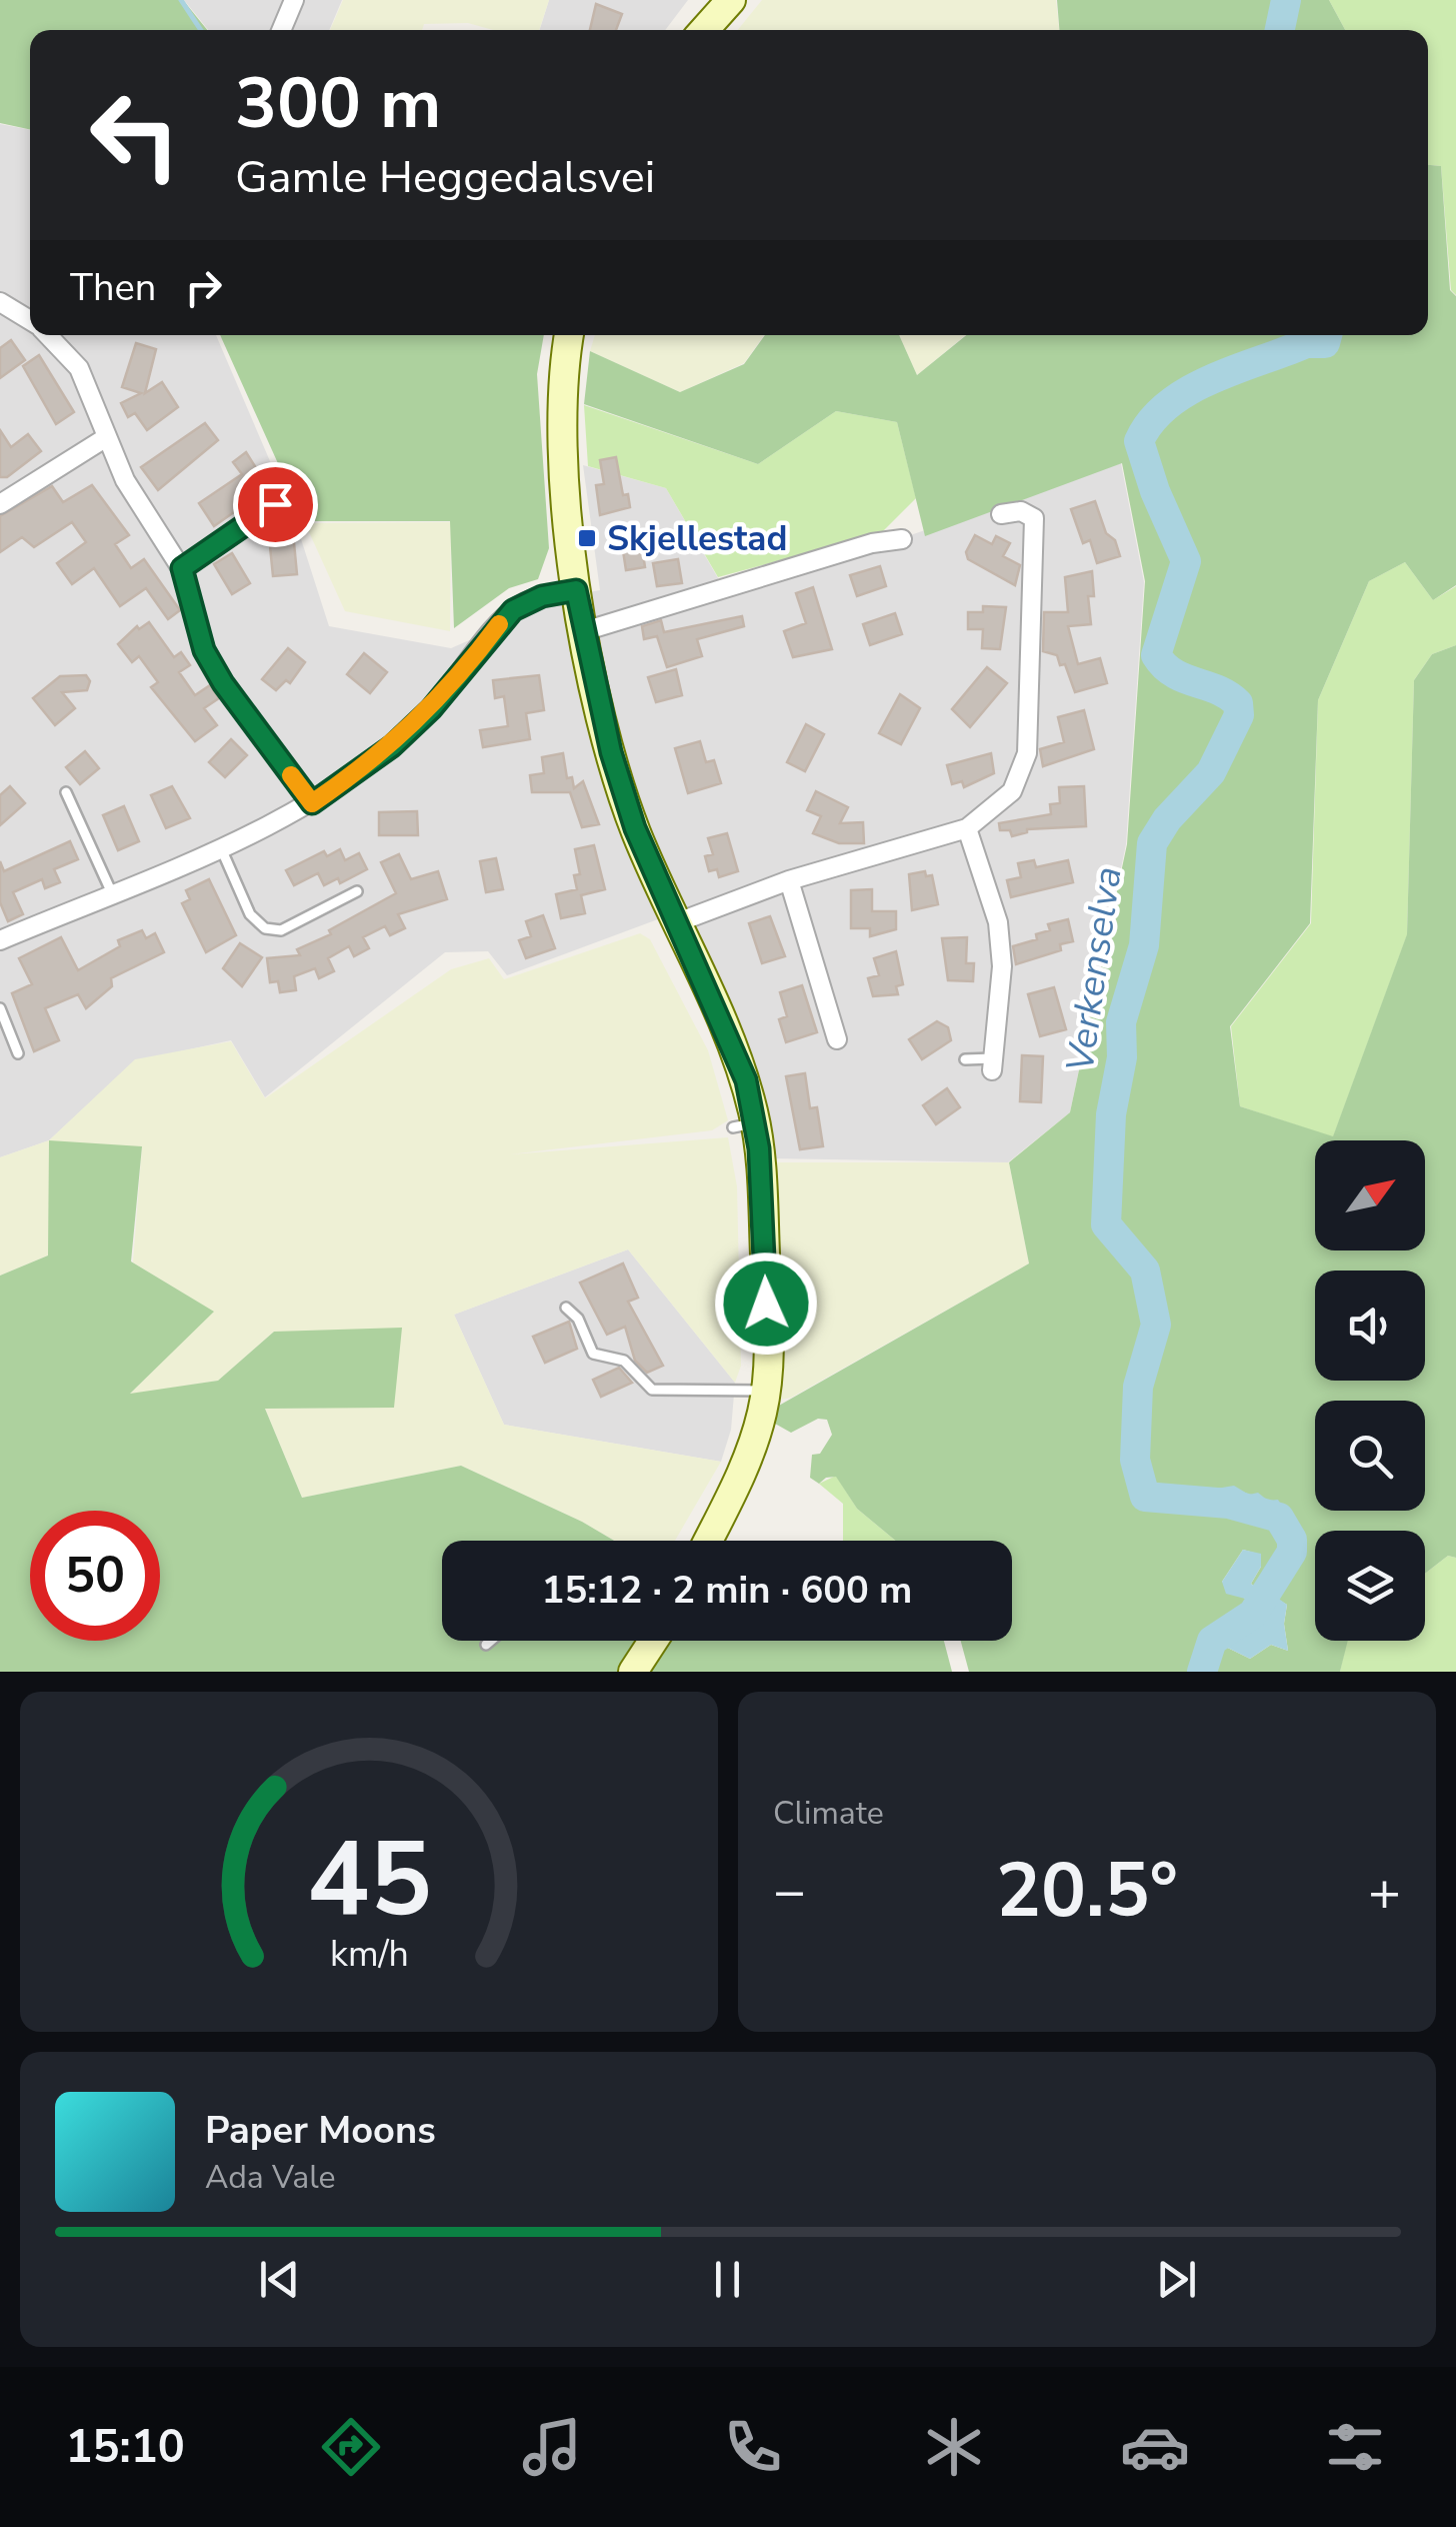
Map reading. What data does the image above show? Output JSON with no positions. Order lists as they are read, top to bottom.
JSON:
{
  "water": ["Verkenselva"],
  "places": {
    "transit": ["Skjellestad"]
  },
  "north": "top right",
  "page": {
    "turn": ["300 m", "Gamle Heggedalsvei"],
    "then": "Then",
    "limit": "50",
    "trip": "15:12 · 2 min · 600 m",
    "tile": "Climate",
    "heat": ["−", "20.5°", "+"],
    "song": ["Paper Moons", "Ada Vale"],
    "tabs": "15:10",
    "gauge": ["45", "km/h"]
  }
}
